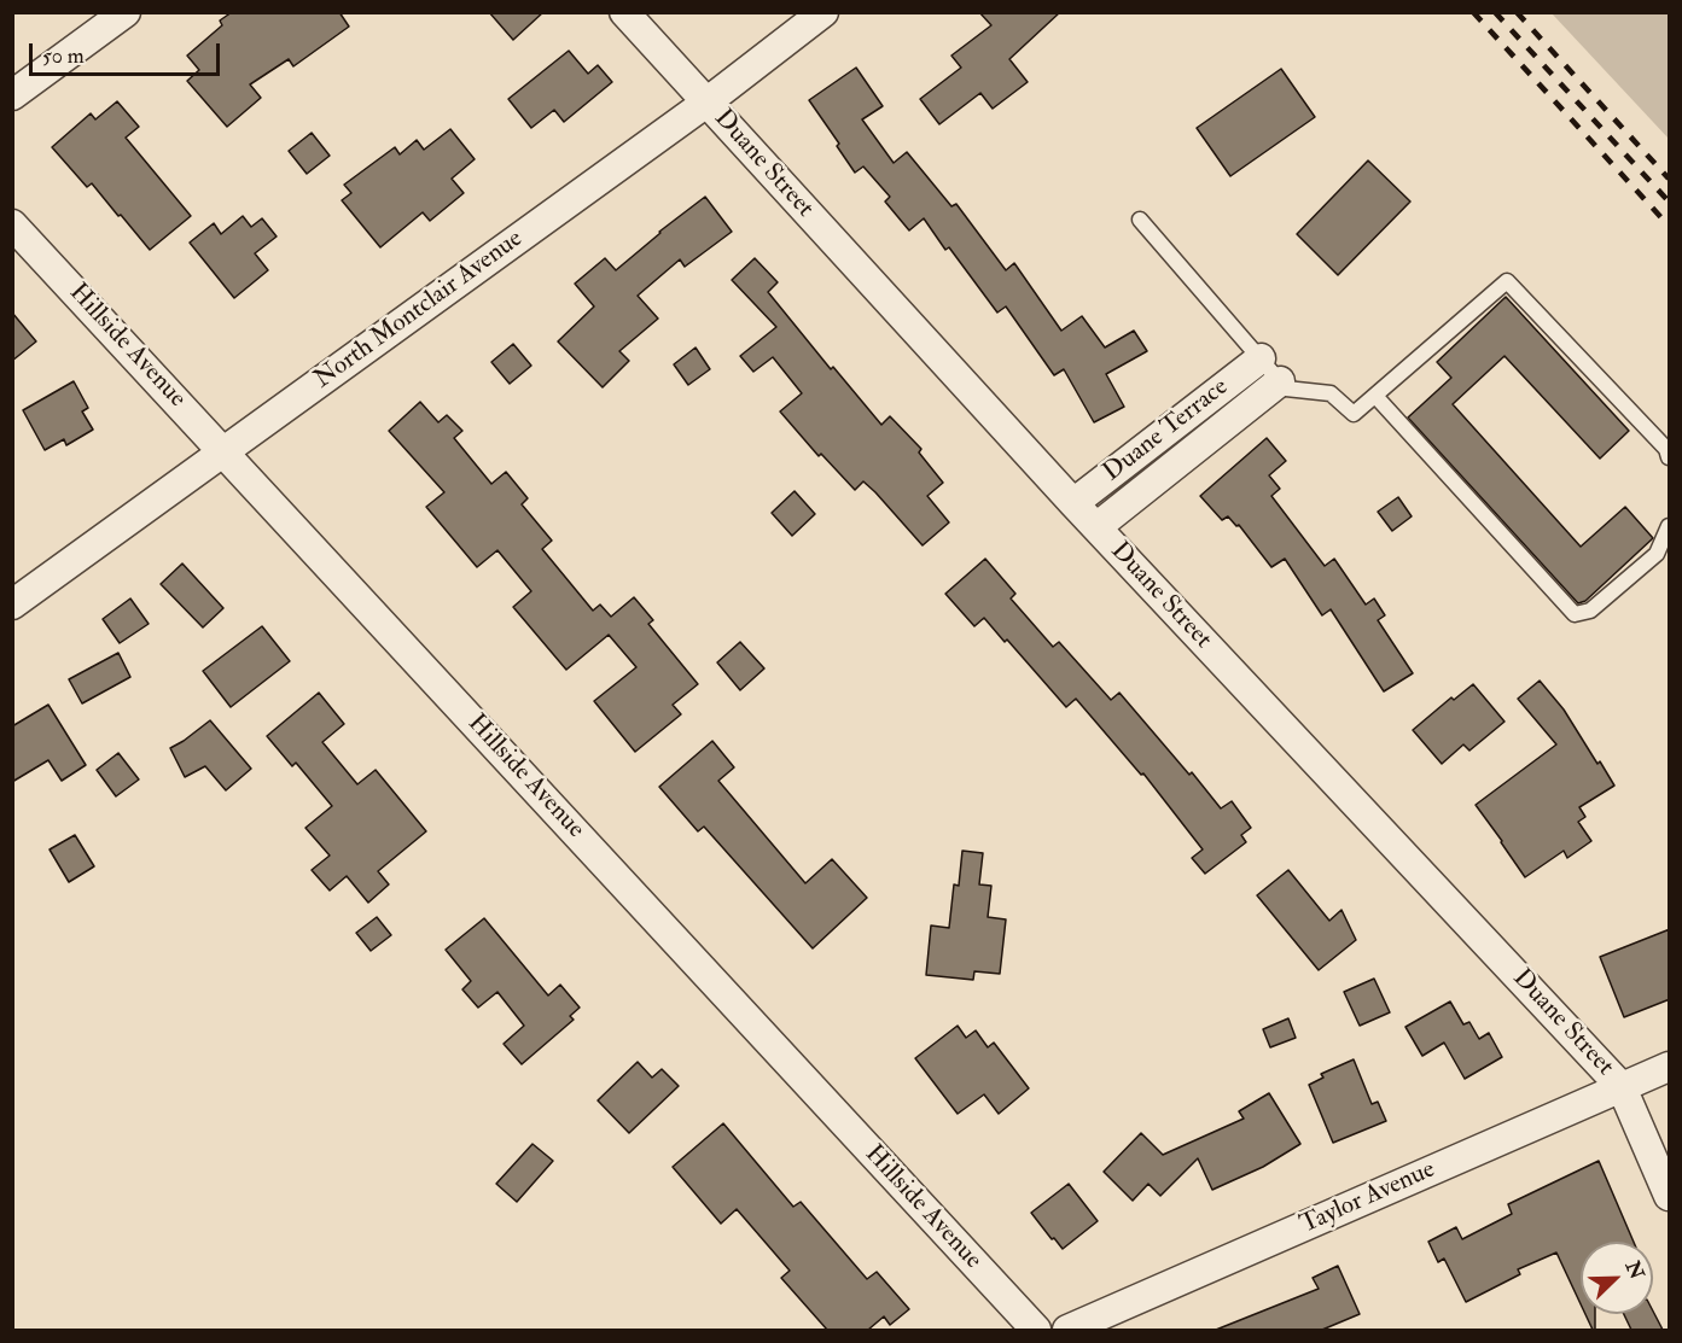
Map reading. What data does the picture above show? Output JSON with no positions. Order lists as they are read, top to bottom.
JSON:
{
  "streets": {
    "street": [
      "Duane Street",
      "North Montclair Avenue",
      "Hillside Avenue",
      "Duane Terrace",
      "Taylor Avenue"
    ]
  },
  "crossings": [
    ["Duane Street", "North Montclair Avenue"],
    ["Duane Street", "Duane Terrace"],
    ["Duane Street", "Taylor Avenue"],
    ["North Montclair Avenue", "Hillside Avenue"]
  ],
  "scale_bar": "50 m",
  "north": "top right"
}
